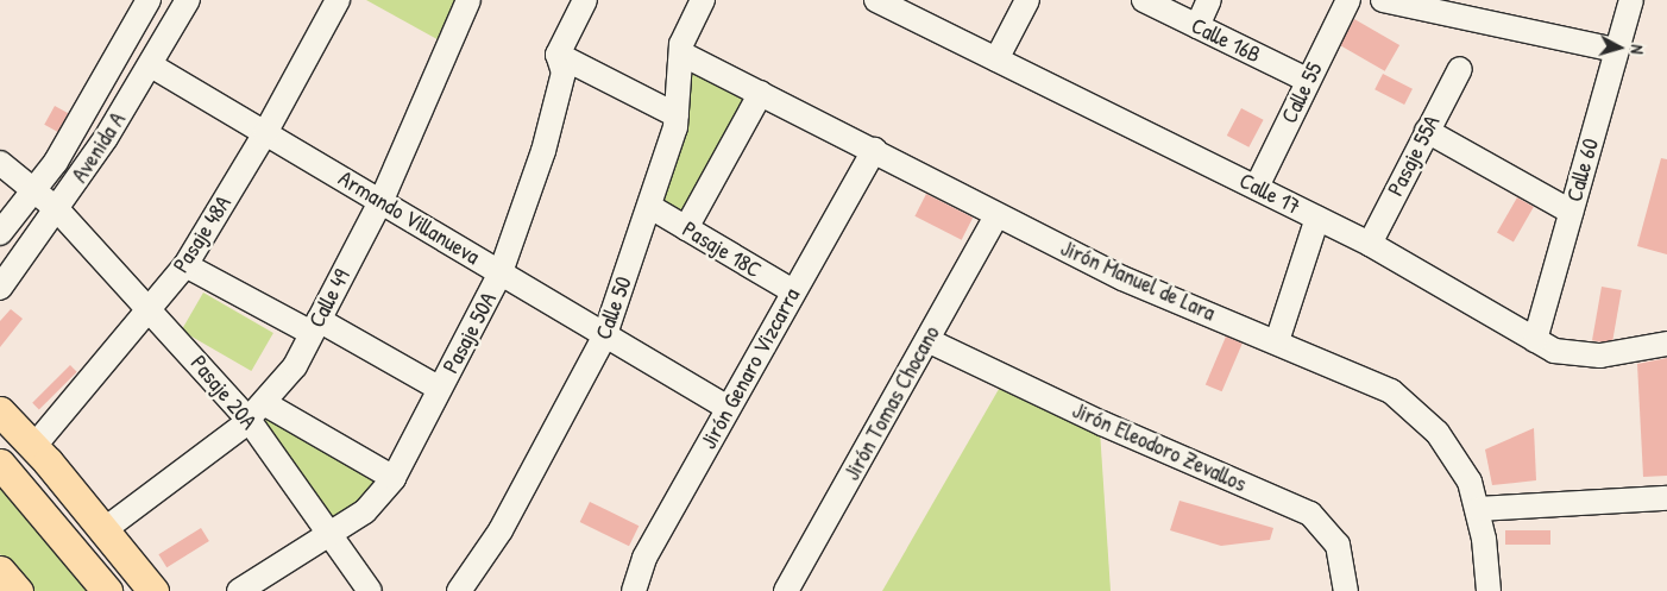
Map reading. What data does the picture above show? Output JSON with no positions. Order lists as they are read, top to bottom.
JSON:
{
  "streets": {
    "street": [
      "Calle 16B",
      "Calle 55",
      "Avenida A",
      "Pasaje 55A",
      "Calle 60",
      "Calle 17",
      "Armando Villanueva",
      "Pasaje 48A",
      "Pasaje 18C",
      "Jirón Manuel de Lara",
      "Calle 49",
      "Calle 50",
      "Pasaje 50A",
      "Jirón Genaro Vizcarra",
      "Pasaje 20A",
      "Jirón Tomas Chocano",
      "Jirón Eleodoro Zevallos"
    ]
  },
  "crossings": [
    ["Calle 16B", "Calle 55"],
    ["Calle 55", "Calle 17"],
    ["Avenida A", "Armando Villanueva"],
    ["Avenida A", "Pasaje 20A"],
    ["Pasaje 55A", "Calle 17"],
    ["Calle 60", "Calle 17"],
    ["Armando Villanueva", "Pasaje 48A"],
    ["Armando Villanueva", "Calle 49"],
    ["Armando Villanueva", "Calle 50"],
    ["Armando Villanueva", "Pasaje 50A"],
    ["Armando Villanueva", "Jirón Genaro Vizcarra"],
    ["Pasaje 48A", "Pasaje 20A"],
    ["Pasaje 18C", "Calle 50"],
    ["Pasaje 18C", "Jirón Genaro Vizcarra"],
    ["Jirón Manuel de Lara", "Calle 50"],
    ["Jirón Manuel de Lara", "Jirón Genaro Vizcarra"],
    ["Jirón Manuel de Lara", "Jirón Tomas Chocano"],
    ["Calle 49", "Pasaje 20A"],
    ["Pasaje 50A", "Pasaje 20A"],
    ["Jirón Tomas Chocano", "Jirón Eleodoro Zevallos"]
  ],
  "north": "right"
}
